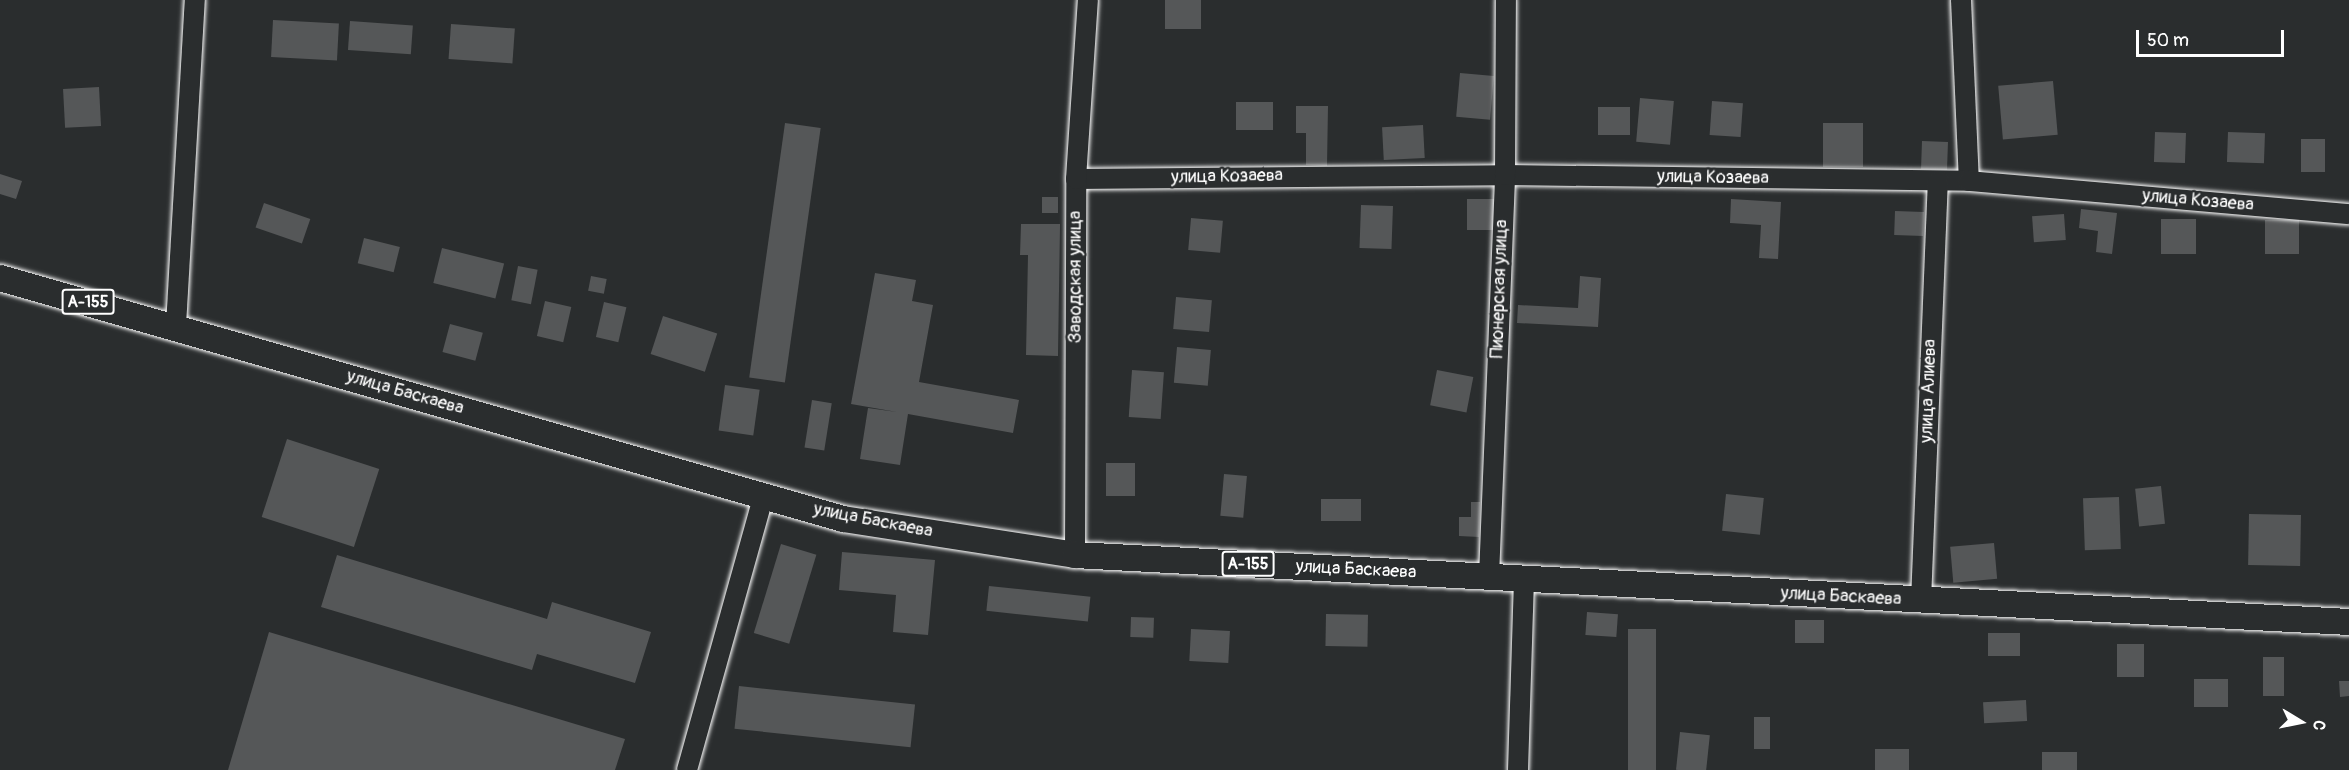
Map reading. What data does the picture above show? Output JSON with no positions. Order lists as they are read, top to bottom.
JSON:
{
  "streets": {
    "main road": ["А-155", "улица Баскаева"],
    "street": [
      "улица Козаева",
      "Заводская улица",
      "Пионерская улица",
      "улица Алиева"
    ]
  },
  "crossings": [
    ["улица Козаева", "Заводская улица"],
    ["улица Козаева", "Пионерская улица"],
    ["улица Козаева", "улица Алиева"],
    ["Заводская улица", "улица Баскаева"],
    ["Пионерская улица", "улица Баскаева"],
    ["А-155", "улица Баскаева"],
    ["улица Алиева", "улица Баскаева"]
  ],
  "scale_bar": "50 m",
  "north": "right"
}
